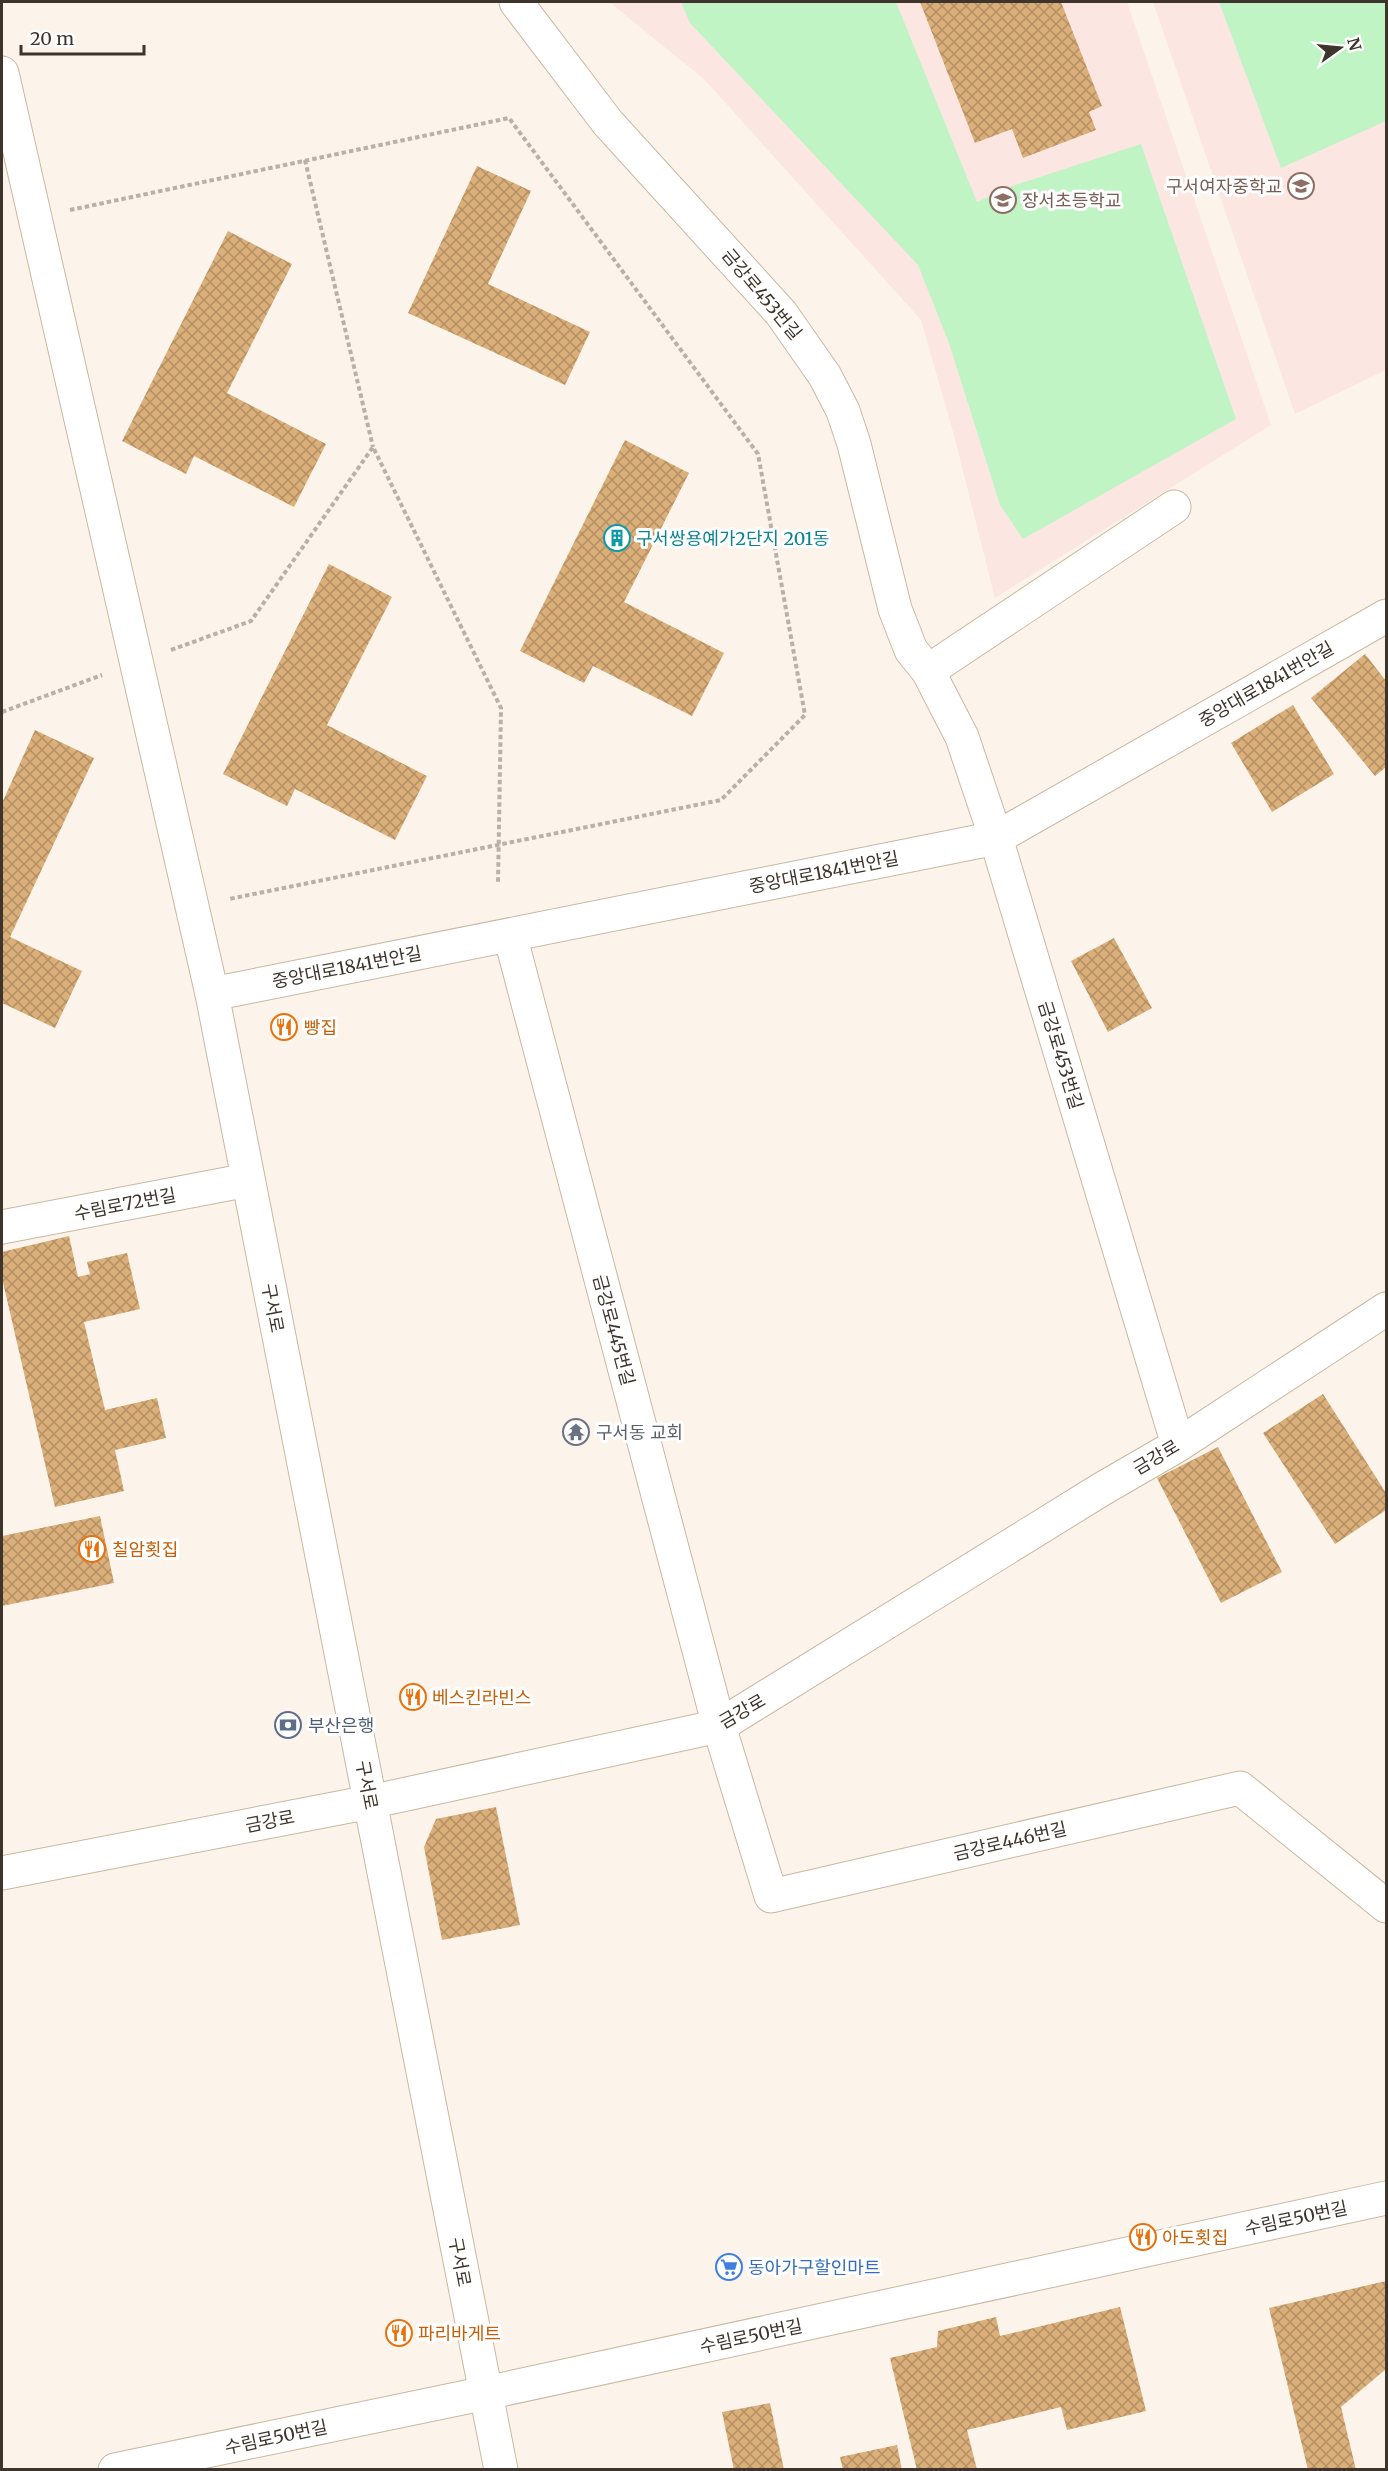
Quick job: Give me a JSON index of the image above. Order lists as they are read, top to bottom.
{
  "streets": {
    "street": [
      "금강로453번길",
      "중앙대로1841번안길",
      "수림로72번길",
      "구서로",
      "금강로445번길",
      "금강로",
      "금강로446번길",
      "수림로50번길"
    ]
  },
  "crossings": [
    ["금강로453번길", "중앙대로1841번안길"],
    ["금강로453번길", "금강로"],
    ["중앙대로1841번안길", "구서로"],
    ["중앙대로1841번안길", "금강로445번길"],
    ["수림로72번길", "구서로"],
    ["구서로", "금강로"],
    ["구서로", "수림로50번길"],
    ["금강로445번길", "금강로"],
    ["금강로445번길", "금강로446번길"],
    ["금강로", "금강로446번길"]
  ],
  "places": {
    "school or university": ["구서여자중학교", "장서초등학교"],
    "building": ["구서쌍용예가2단지 201동"],
    "restaurant": [
      "빵집",
      "칠암횟집",
      "베스킨라빈스",
      "아도횟집",
      "파리바게트"
    ],
    "temple": ["구서동 교회"],
    "bank": ["부산은행"],
    "supermarket": ["동아가구할인마트"]
  },
  "scale_bar": "20 m",
  "north": "right"
}
